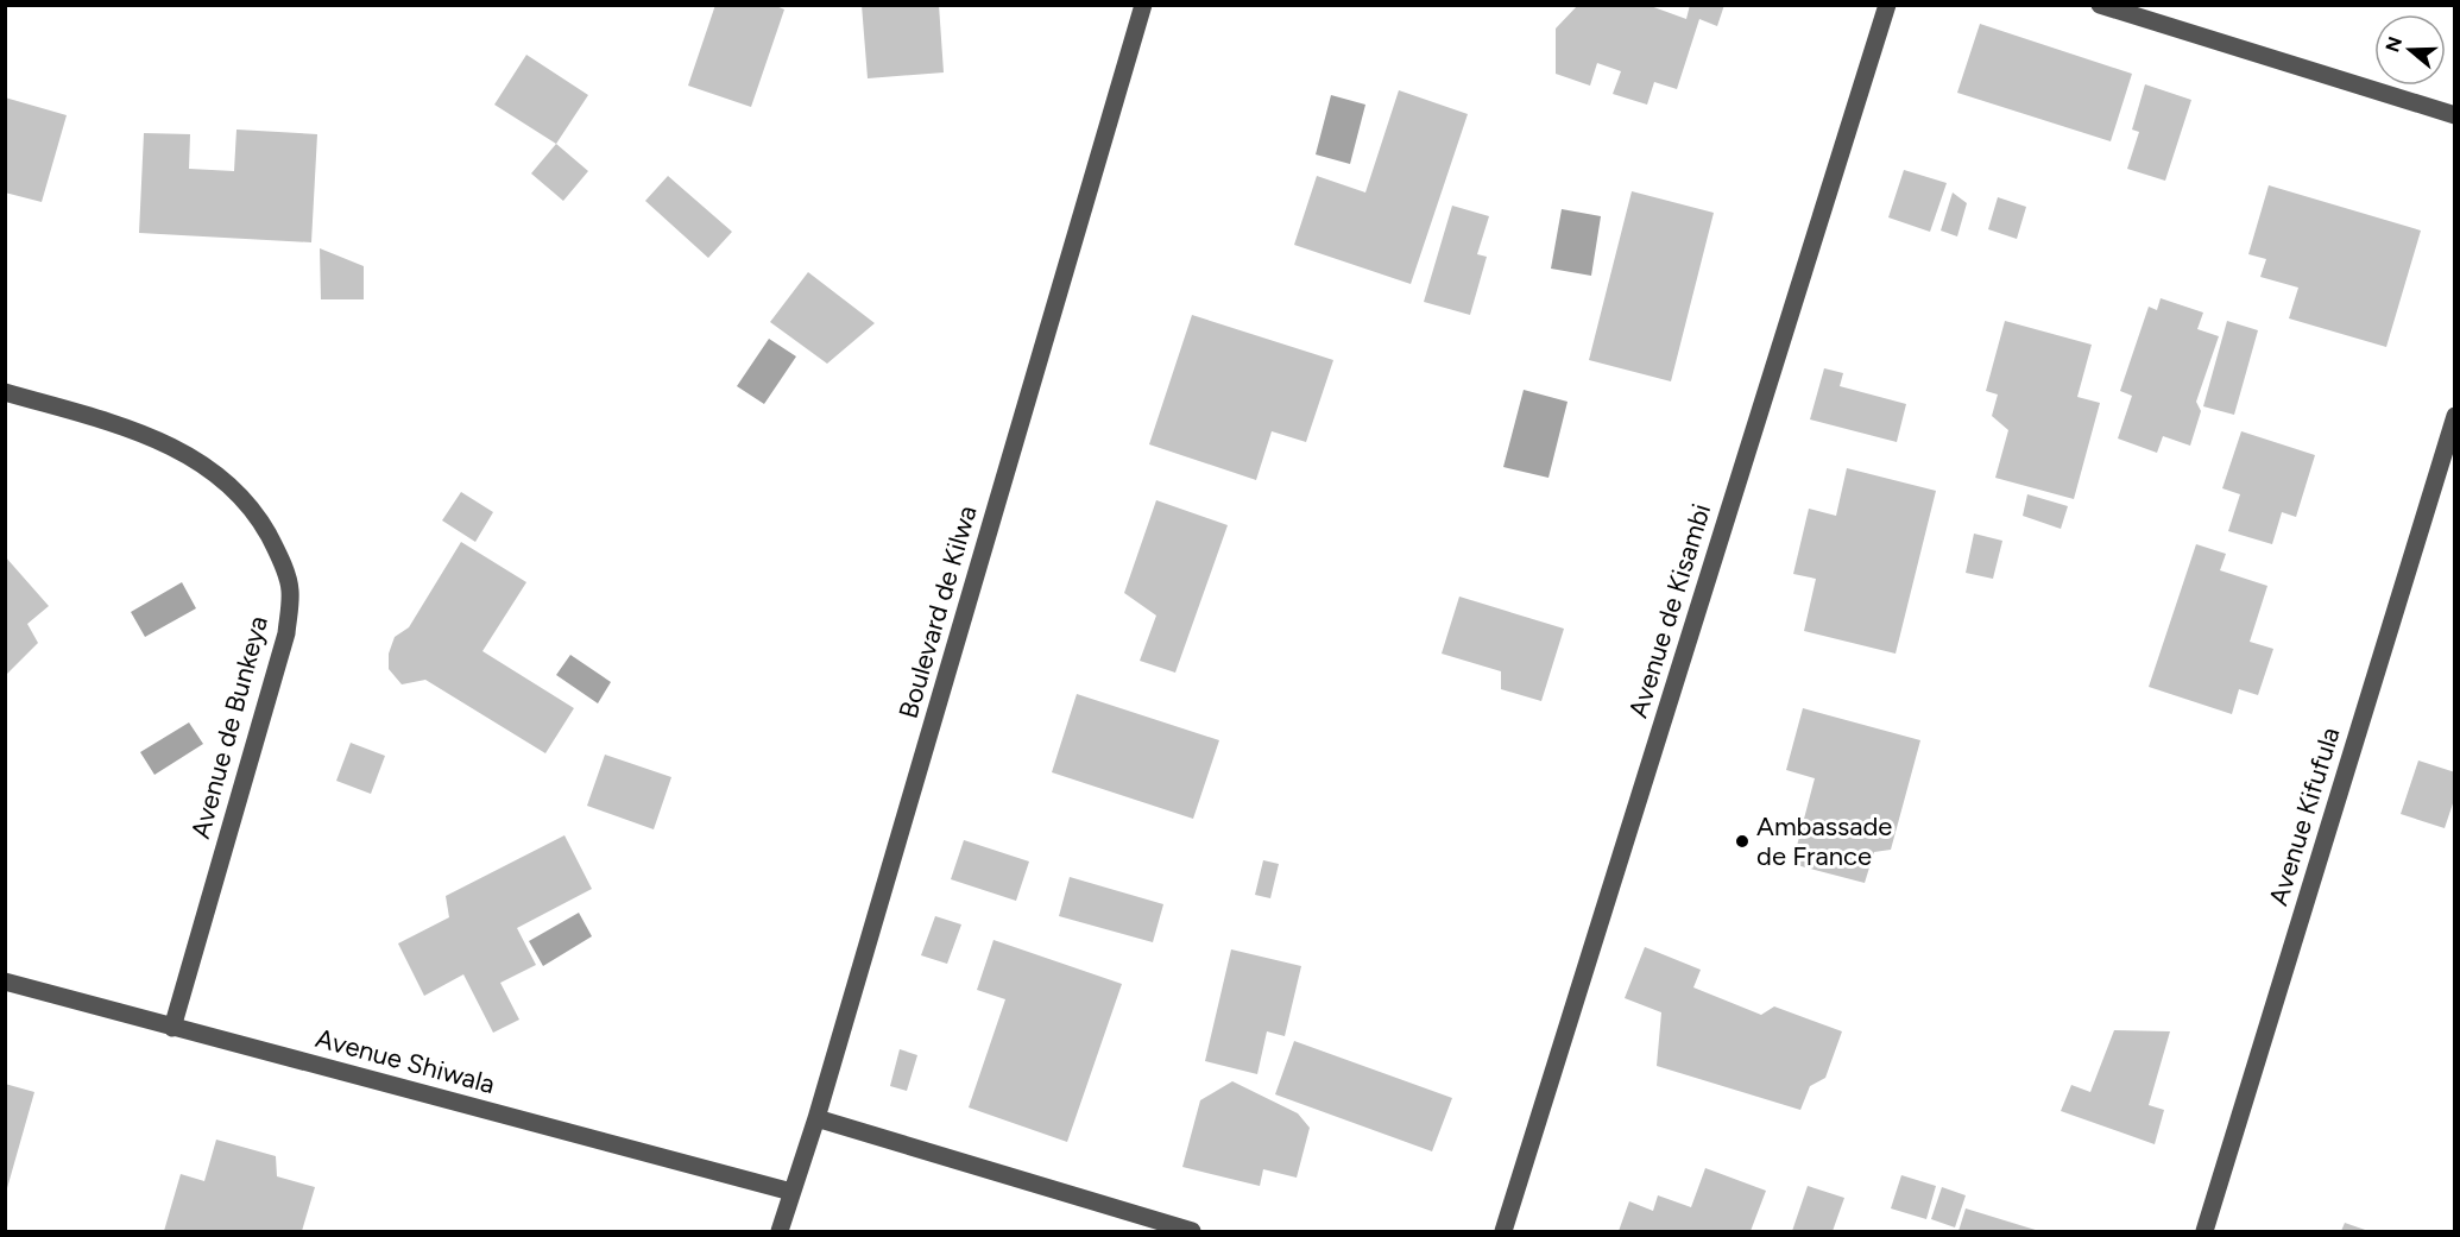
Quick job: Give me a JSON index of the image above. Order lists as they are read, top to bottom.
{
  "streets": {
    "street": [
      "Avenue de Kisambi",
      "Boulevard de Kilwa",
      "Avenue de Bunkeya",
      "Avenue Kifufula",
      "Avenue Shiwala"
    ]
  },
  "crossings": [
    ["Boulevard de Kilwa", "Avenue Shiwala"],
    ["Avenue de Bunkeya", "Avenue Shiwala"]
  ],
  "places": ["Ambassade de France"],
  "north": "left"
}
